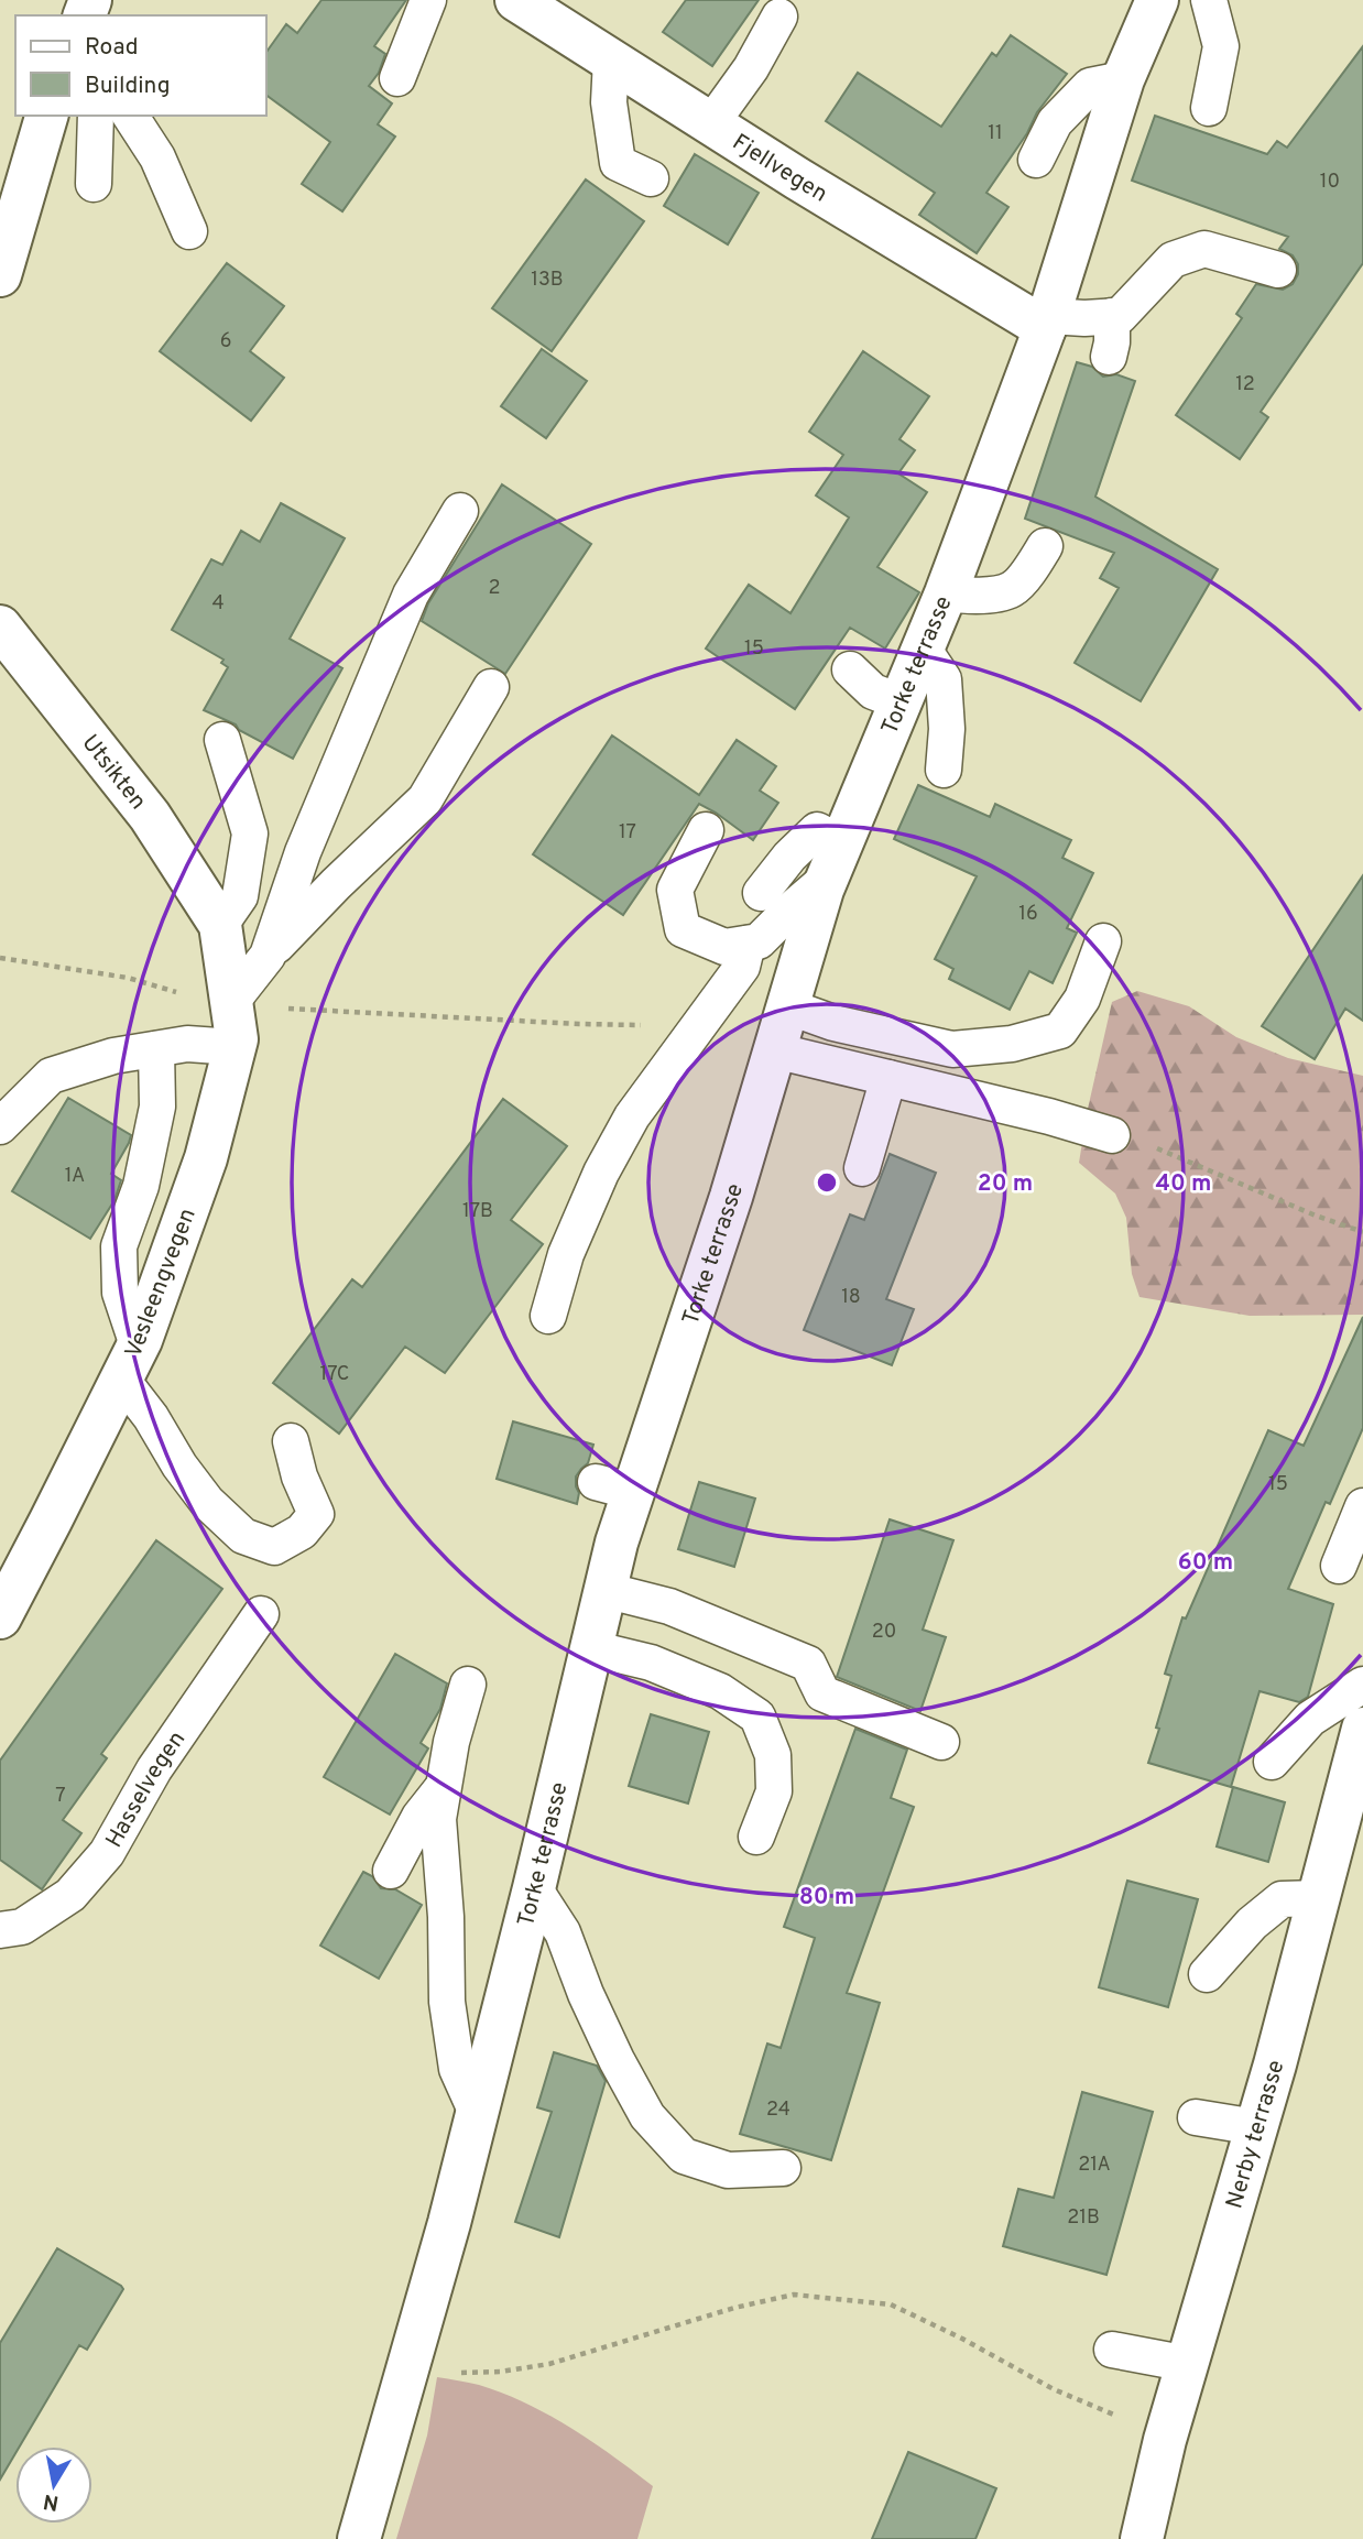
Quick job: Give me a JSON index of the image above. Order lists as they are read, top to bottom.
{
  "streets": {
    "street": [
      "Fjellvegen",
      "Torke terrasse",
      "Utsikten",
      "Vesleengvegen",
      "Nerby terrasse"
    ],
    "lane": ["Hasselvegen"]
  },
  "crossings": [
    ["Fjellvegen", "Torke terrasse"],
    ["Utsikten", "Vesleengvegen"]
  ],
  "house_numbers": [
    "11",
    "10",
    "13B",
    "6",
    "12",
    "2",
    "4",
    "15",
    "17",
    "16",
    "1A",
    "17B",
    "18",
    "17C",
    "15",
    "20",
    "7",
    "24",
    "21A",
    "21B"
  ],
  "legend": ["Road", "Building"],
  "north": "bottom",
  "rings": [
    "20 m",
    "40 m",
    "60 m",
    "80 m"
  ]
}
